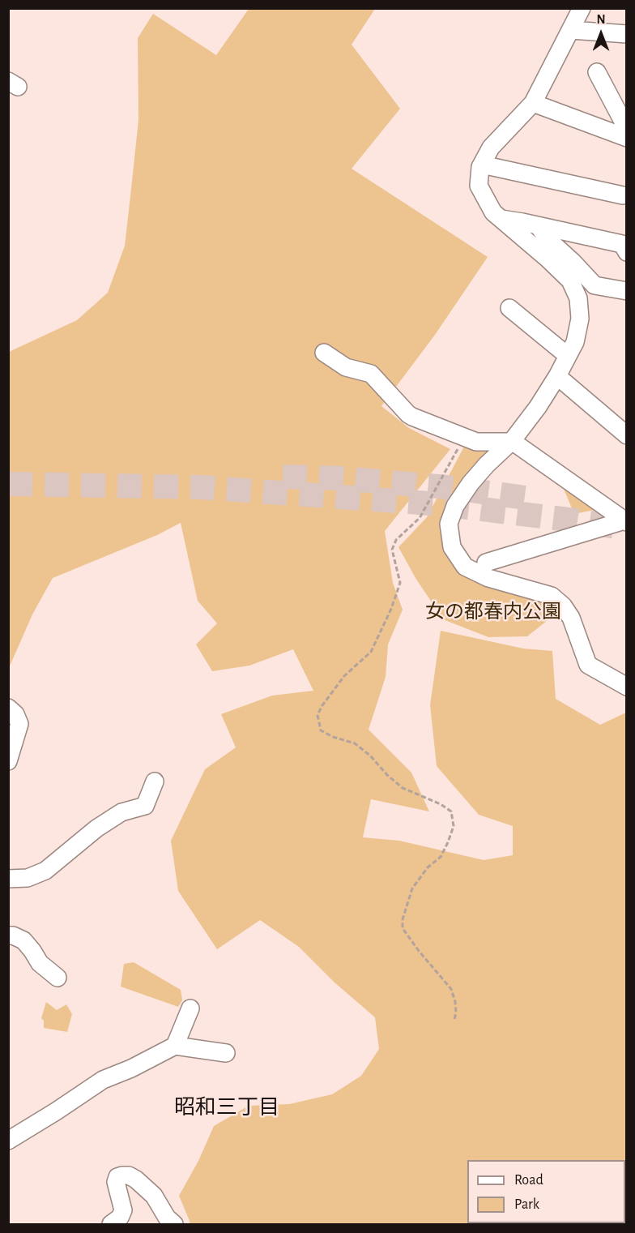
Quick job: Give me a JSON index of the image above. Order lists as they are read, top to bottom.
{
  "districts": ["昭和三丁目"],
  "parks": ["女の都春内公園"],
  "legend": ["Road", "Park"],
  "north": "top"
}
